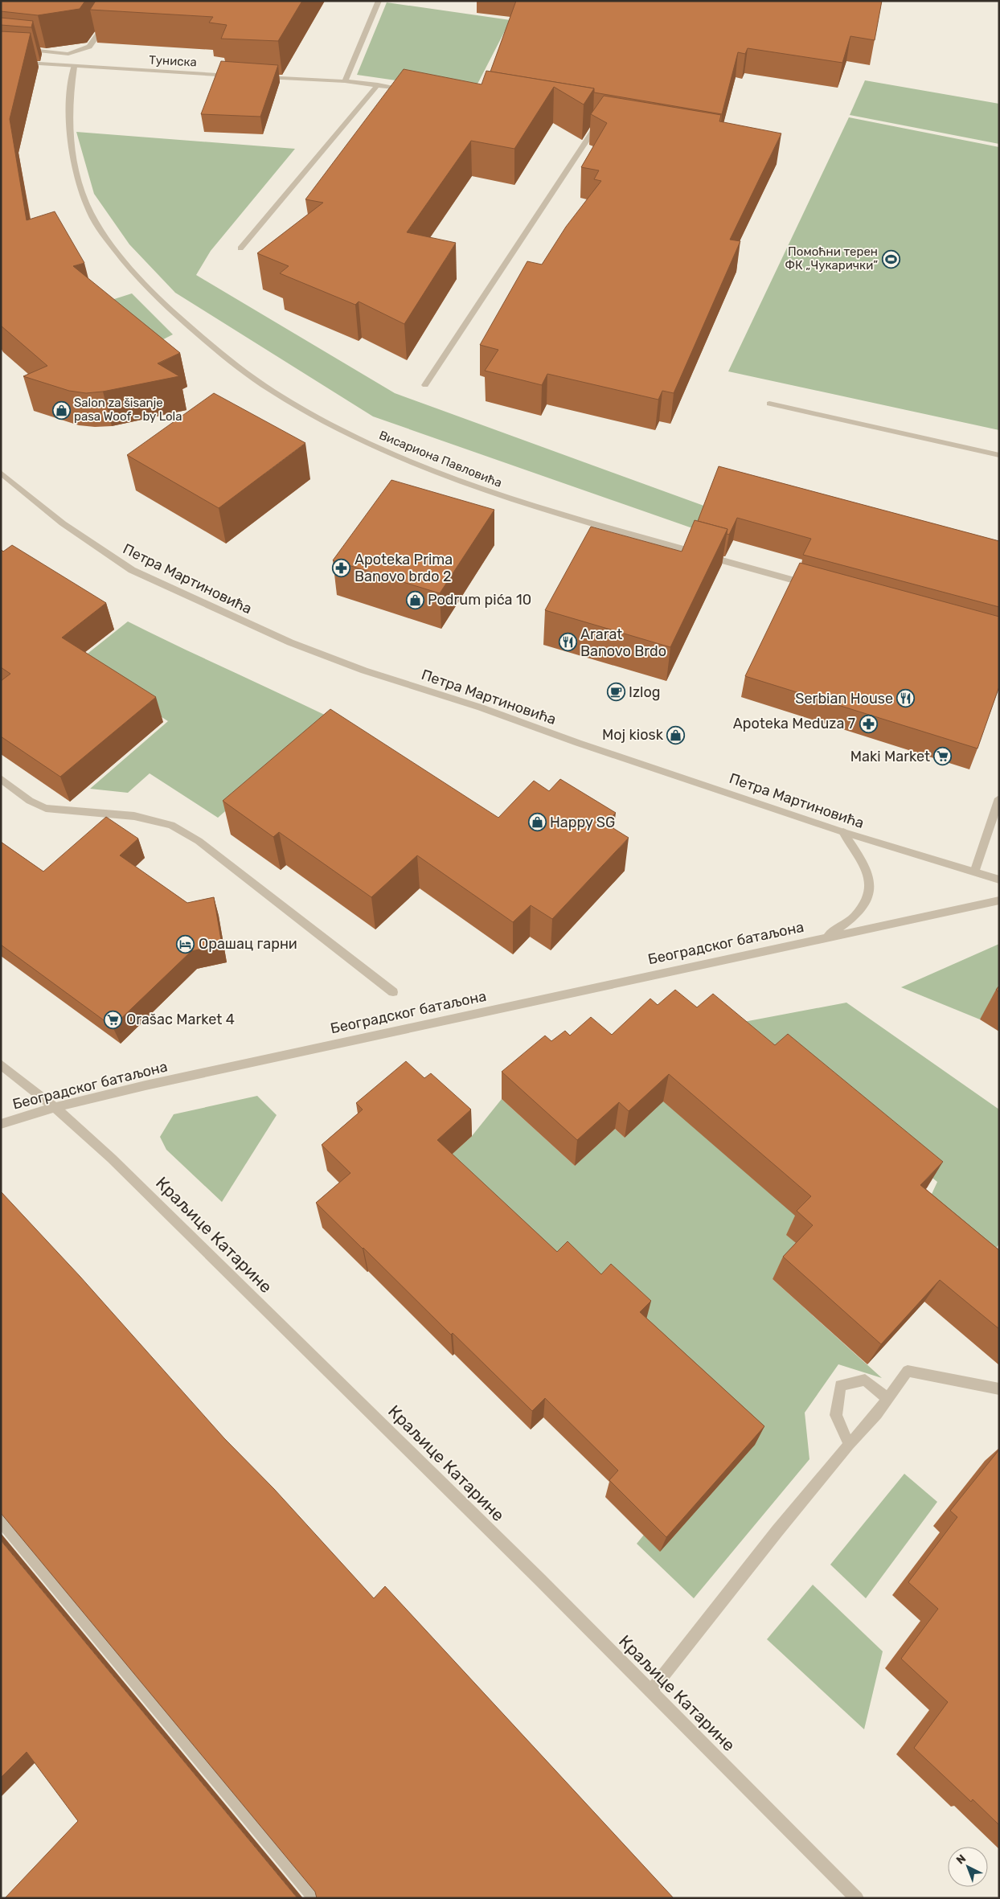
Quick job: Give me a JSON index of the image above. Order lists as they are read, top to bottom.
{
  "streets": {
    "street": [
      "Туниска",
      "Висариона Павловића",
      "Петра Мартиновића",
      "Београдског батаљона",
      "Краљице Катарине"
    ]
  },
  "crossings": [
    ["Туниска", "Висариона Павловића"],
    ["Петра Мартиновића", "Београдског батаљона"],
    ["Београдског батаљона", "Краљице Катарине"]
  ],
  "places": {
    "sports": ["Помоћни терен ФК „Чукарички”"],
    "shop": [
      "Salon za šisanje pasa Woof - by Lola",
      "Podrum pića 10",
      "Moj kiosk",
      "Happy SG"
    ],
    "pharmacy": ["Apoteka Prima Banovo brdo 2", "Apoteka Meduza 7"],
    "restaurant": ["Ararat Banovo Brdo", "Serbian House"],
    "cafe": ["Izlog"],
    "supermarket": ["Maki Market", "Orašac Market 4"],
    "hotel": ["Орашац гарни"]
  },
  "north": "top left"
}
